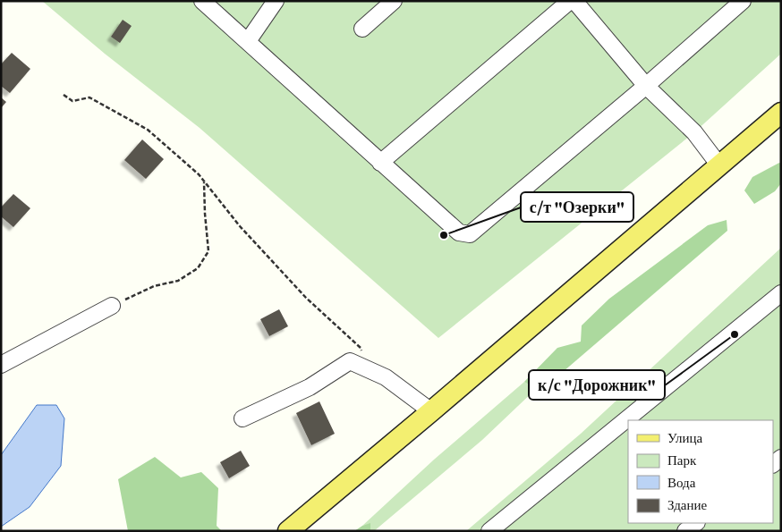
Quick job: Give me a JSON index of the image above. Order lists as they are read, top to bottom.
{
  "places": ["с/т \"Озерки\"", "к/с \"Дорожник\""],
  "legend": [
    "Улица",
    "Парк",
    "Вода",
    "Здание"
  ]
}
